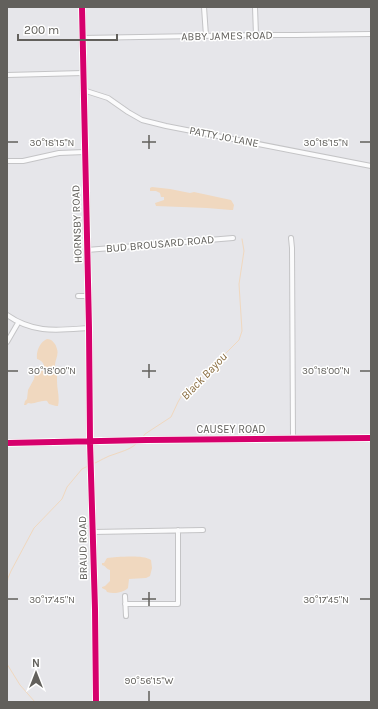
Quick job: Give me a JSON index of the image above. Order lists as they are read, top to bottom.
{
  "streets": {
    "street": [
      "ABBY JAMES ROAD",
      "PATTY JO LANE",
      "HORNSBY ROAD",
      "BUD BROUSARD ROAD",
      "CAUSEY ROAD",
      "BRAUD ROAD"
    ]
  },
  "crossings": [
    ["ABBY JAMES ROAD", "HORNSBY ROAD"],
    ["PATTY JO LANE", "HORNSBY ROAD"],
    ["HORNSBY ROAD", "BUD BROUSARD ROAD"],
    ["HORNSBY ROAD", "CAUSEY ROAD"],
    ["HORNSBY ROAD", "BRAUD ROAD"],
    ["CAUSEY ROAD", "BRAUD ROAD"]
  ],
  "water": ["Black Bayou"],
  "scale_bar": "200 m",
  "north": "top",
  "coordinates": [
    "30°18'15\"N",
    "30°18'00\"N",
    "30°17'45\"N",
    "90°56'15\"W"
  ]
}
